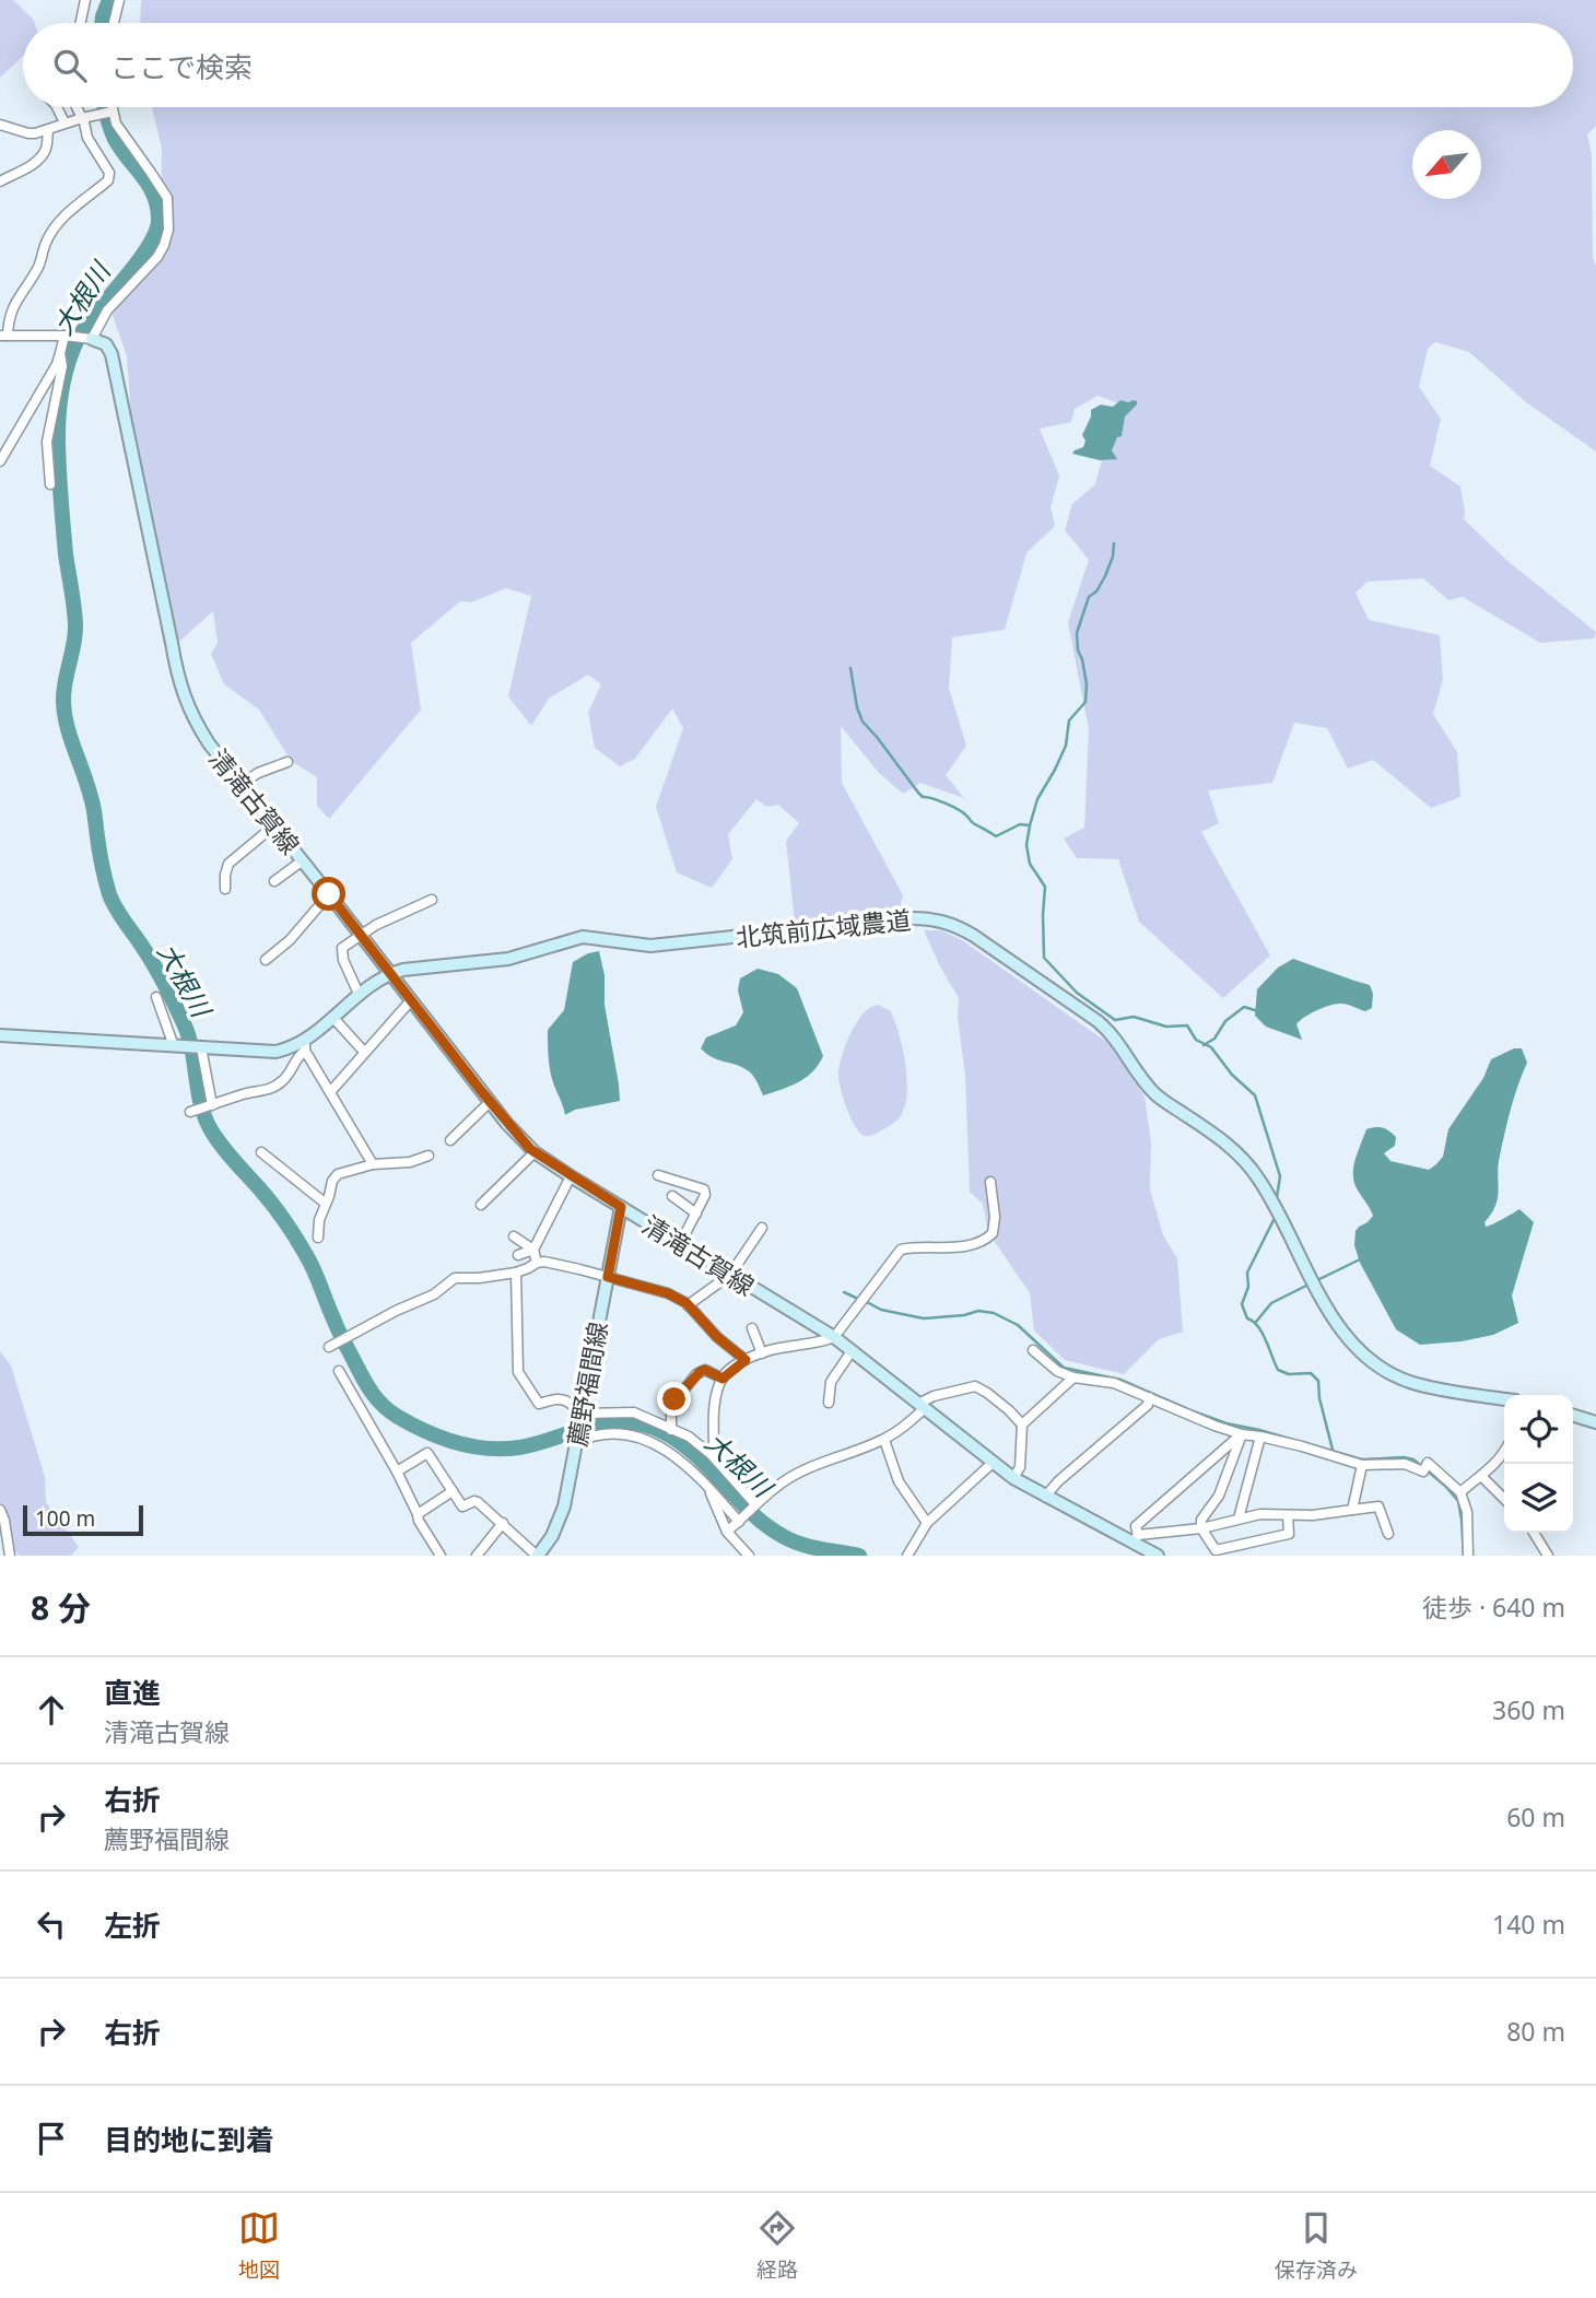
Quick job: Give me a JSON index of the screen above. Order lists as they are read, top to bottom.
{
  "streets": {
    "main road": ["清滝古賀線", "北筑前広域農道", "薦野福間線"]
  },
  "crossings": [
    ["清滝古賀線", "北筑前広域農道"],
    ["清滝古賀線", "薦野福間線"]
  ],
  "water": ["大根川"],
  "scale_bar": "100 m",
  "north": "bottom left",
  "page": {
    "search": "ここで検索",
    "scale": "100 m",
    "heading": ["8 分", "徒歩 · 640 m"],
    "list": [
      ["直進", "清滝古賀線", "360 m"],
      ["右折", "薦野福間線", "60 m"],
      ["左折", "140 m"],
      ["右折", "80 m"],
      "目的地に到着"
    ],
    "nav": ["地図", "経路", "保存済み"]
  }
}
